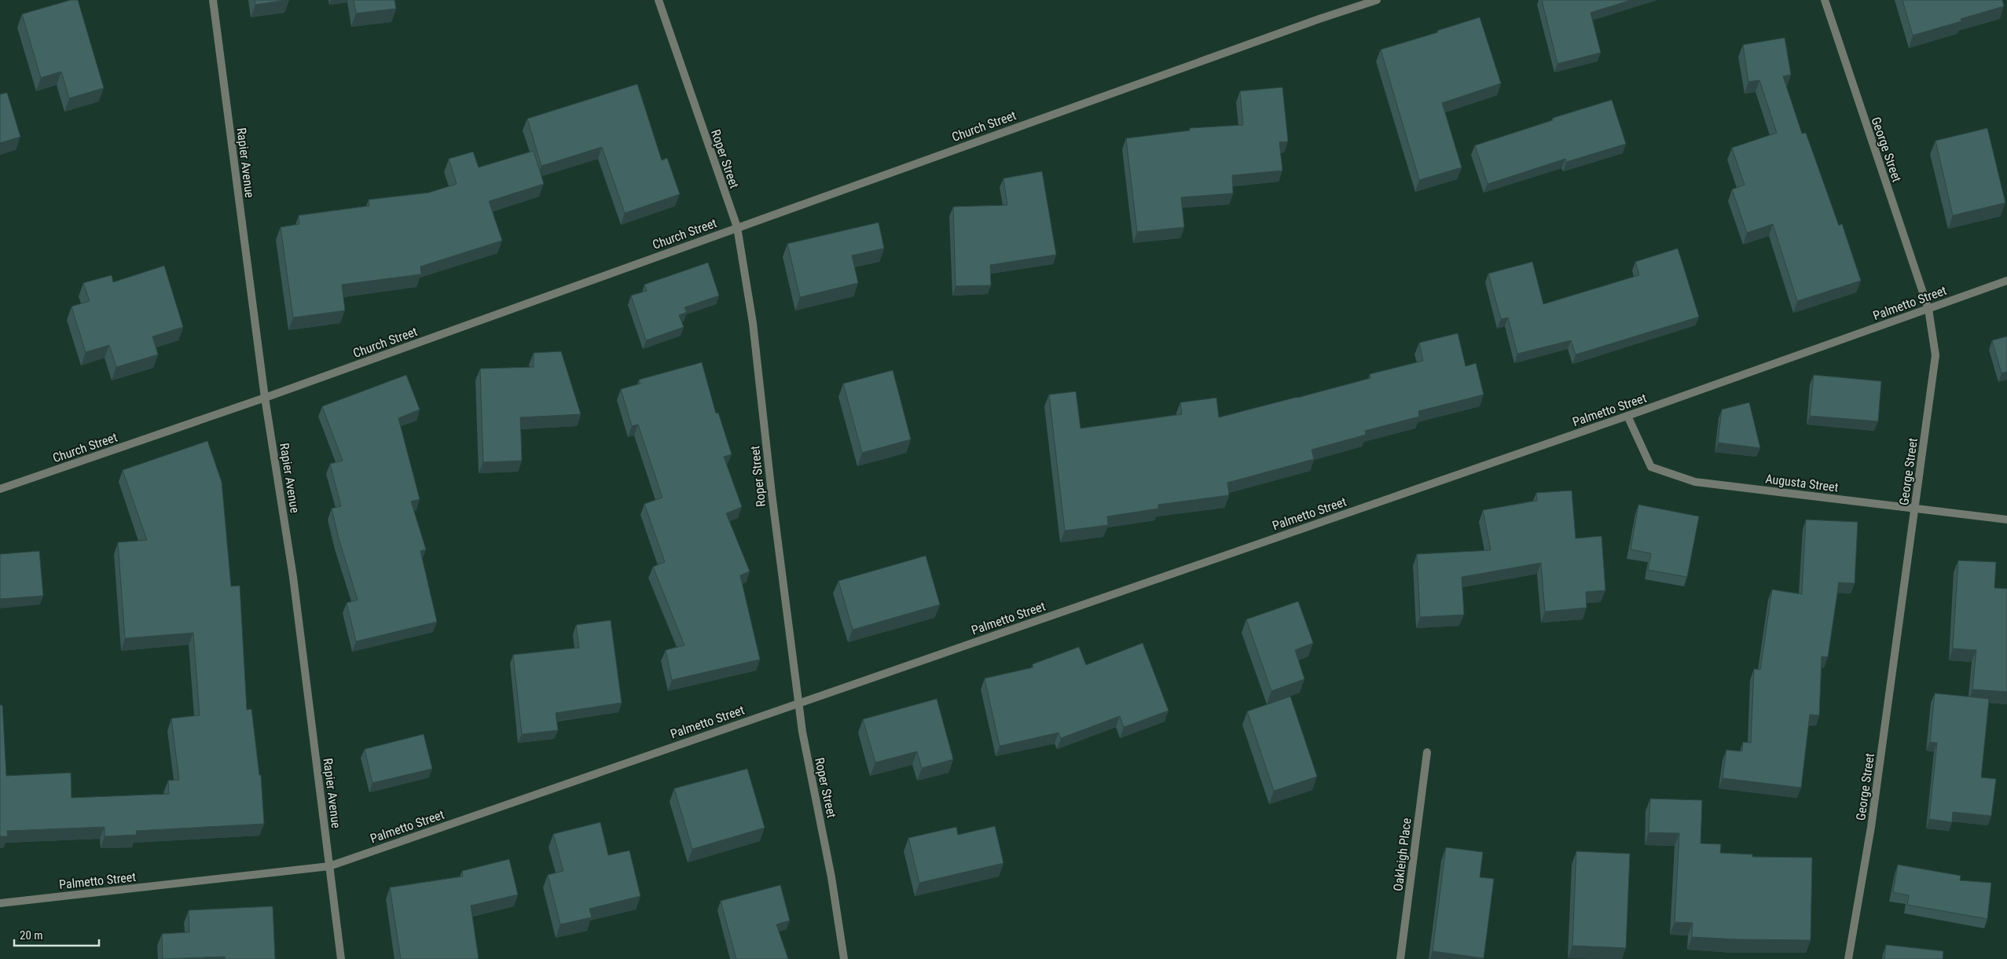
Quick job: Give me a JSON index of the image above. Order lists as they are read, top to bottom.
{
  "streets": {
    "street": [
      "Church Street",
      "George Street",
      "Roper Street",
      "Rapier Avenue",
      "Palmetto Street",
      "Augusta Street",
      "Oakleigh Place"
    ]
  },
  "crossings": [
    ["Church Street", "Roper Street"],
    ["Church Street", "Rapier Avenue"],
    ["George Street", "Palmetto Street"],
    ["George Street", "Augusta Street"],
    ["Roper Street", "Palmetto Street"],
    ["Rapier Avenue", "Palmetto Street"],
    ["Palmetto Street", "Augusta Street"]
  ],
  "scale_bar": "20 m"
}
